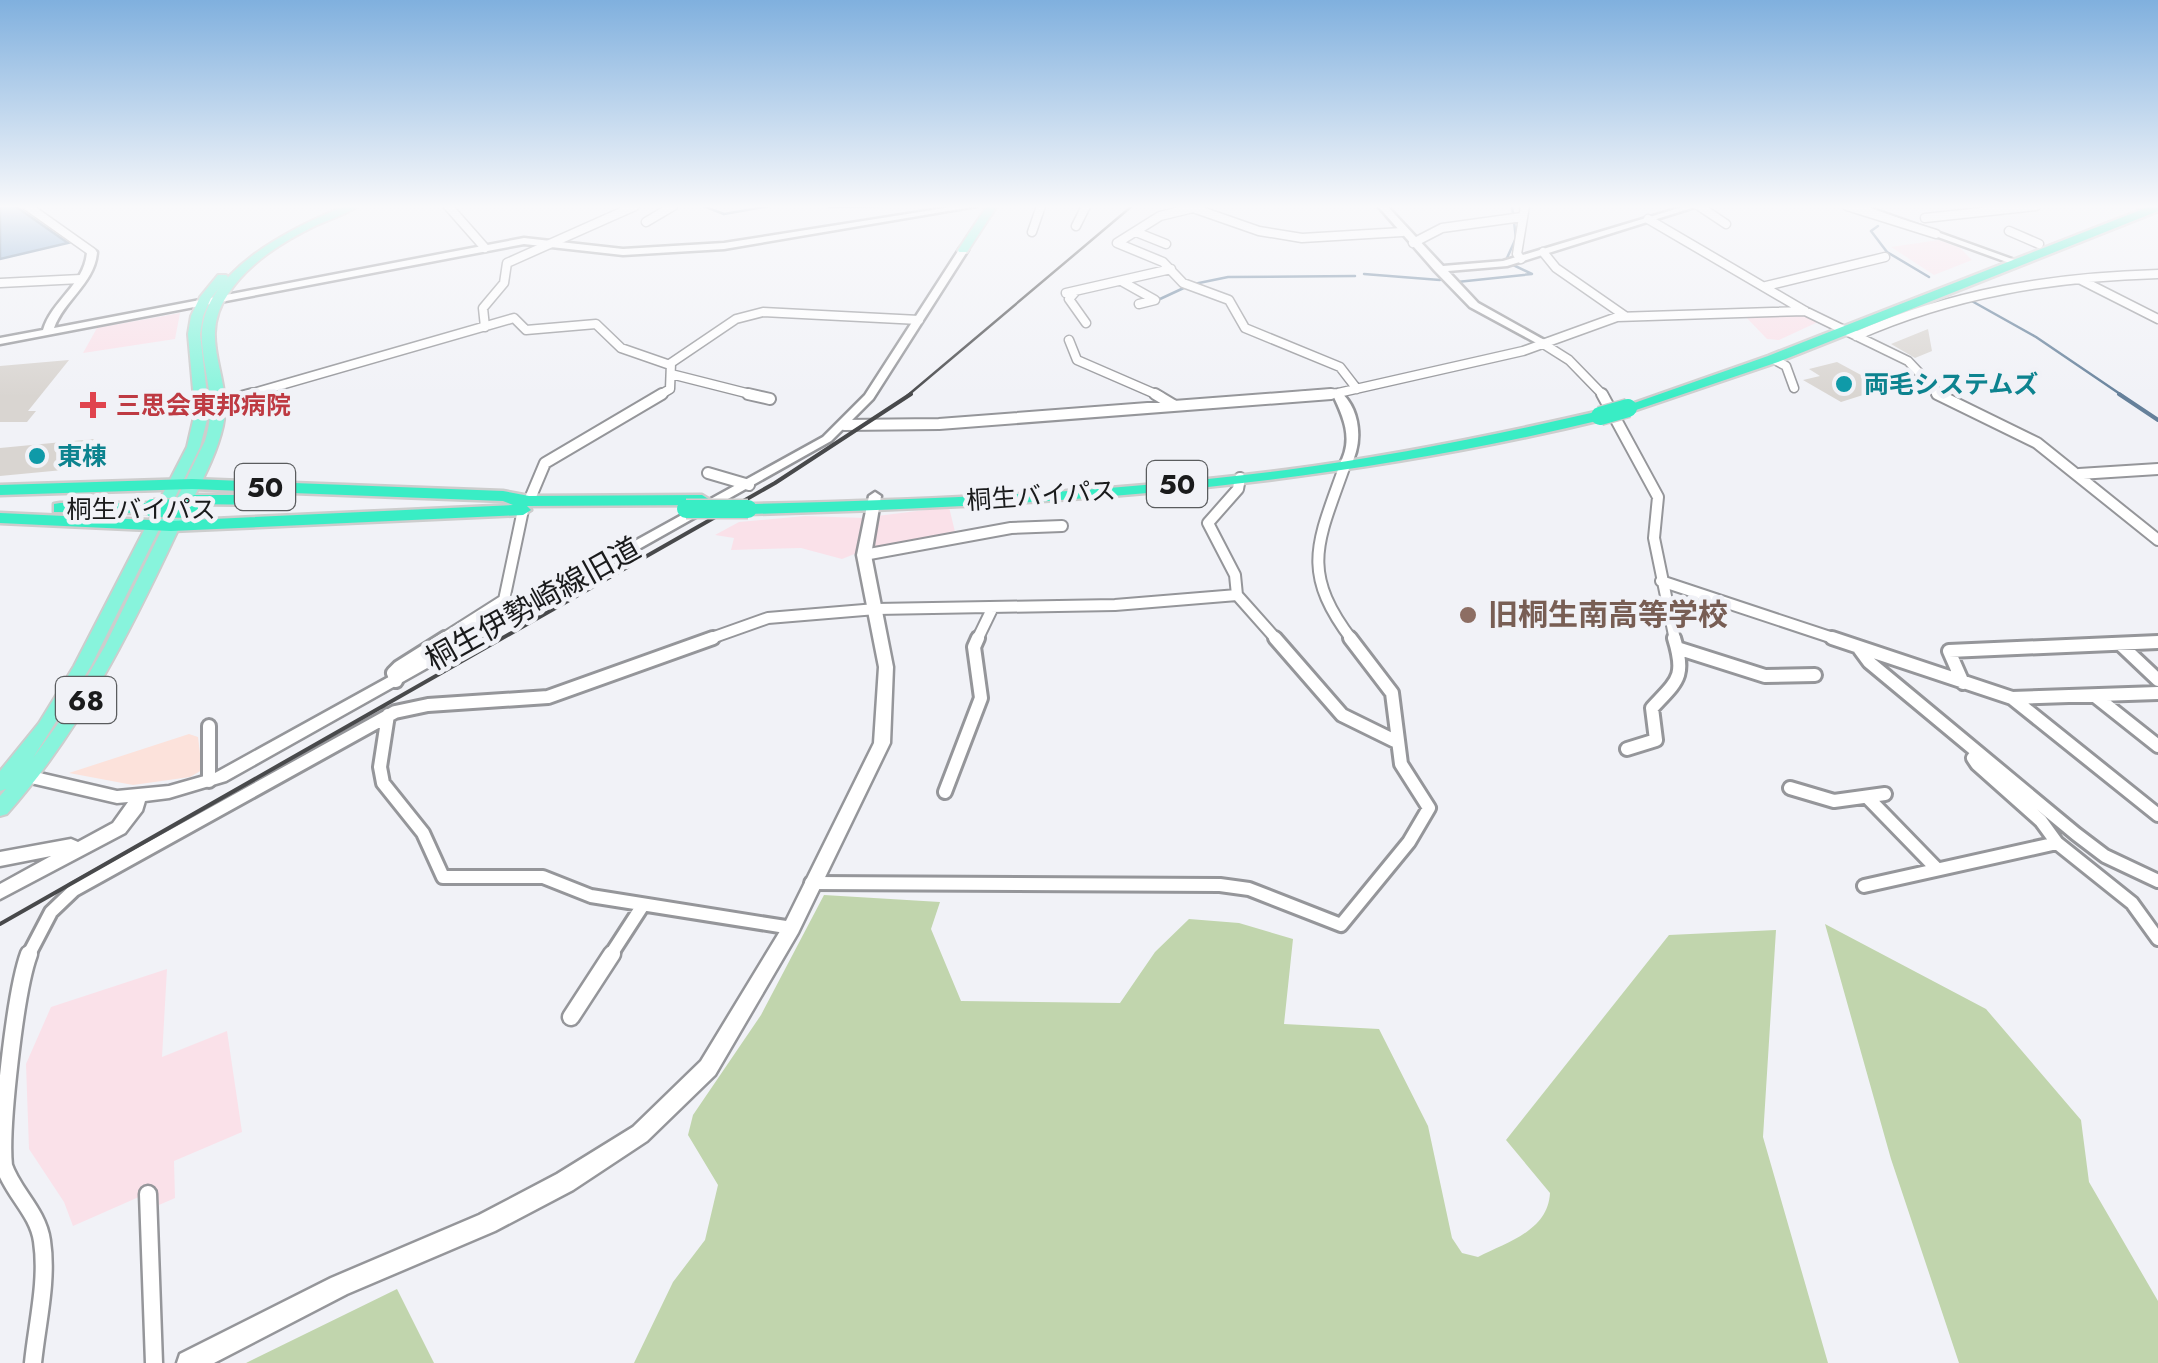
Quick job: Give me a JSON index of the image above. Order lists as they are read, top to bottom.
{
  "streets": {
    "highway": ["50", "桐生バイパス"],
    "main road": ["68"],
    "street": ["桐生伊勢崎線旧道"]
  },
  "crossings": [
    ["50", "桐生バイパス"],
    ["50", "68"],
    ["桐生バイパス", "68"],
    ["桐生伊勢崎線旧道", "68"]
  ],
  "places": {
    "other": ["両毛システムズ", "東棟", "旧桐生南高等学校"],
    "health": ["三思会東邦病院"]
  }
}
